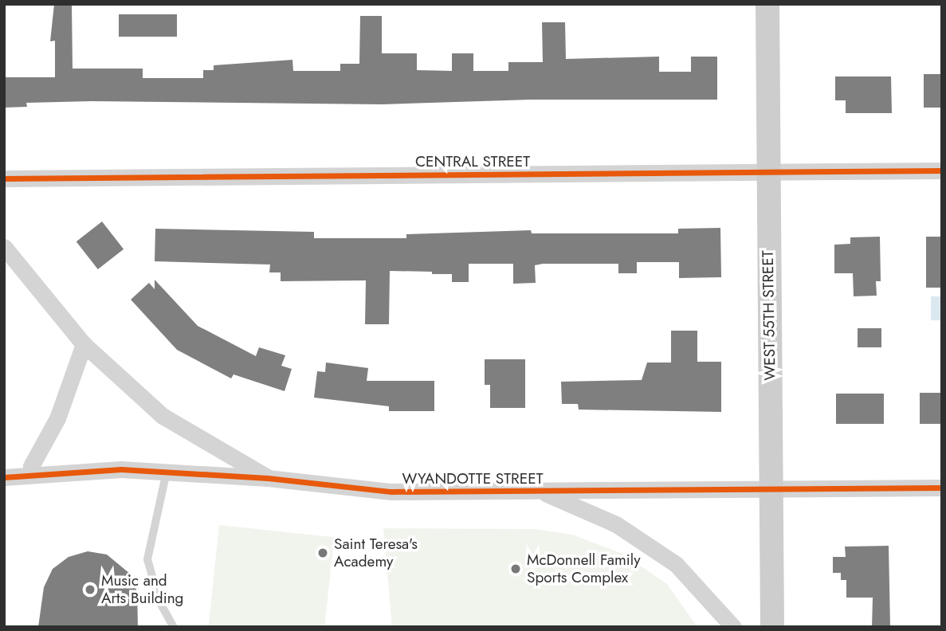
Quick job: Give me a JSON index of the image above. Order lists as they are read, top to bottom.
{
  "streets": {
    "main road": ["WEST 55TH STREET"],
    "street": ["CENTRAL STREET", "WYANDOTTE STREET"]
  },
  "crossings": [
    ["CENTRAL STREET", "WEST 55TH STREET"],
    ["WEST 55TH STREET", "WYANDOTTE STREET"]
  ],
  "places": ["Saint Teresa's Academy", "McDonnell Family Sports Complex", "Music and Arts Building"]
}
